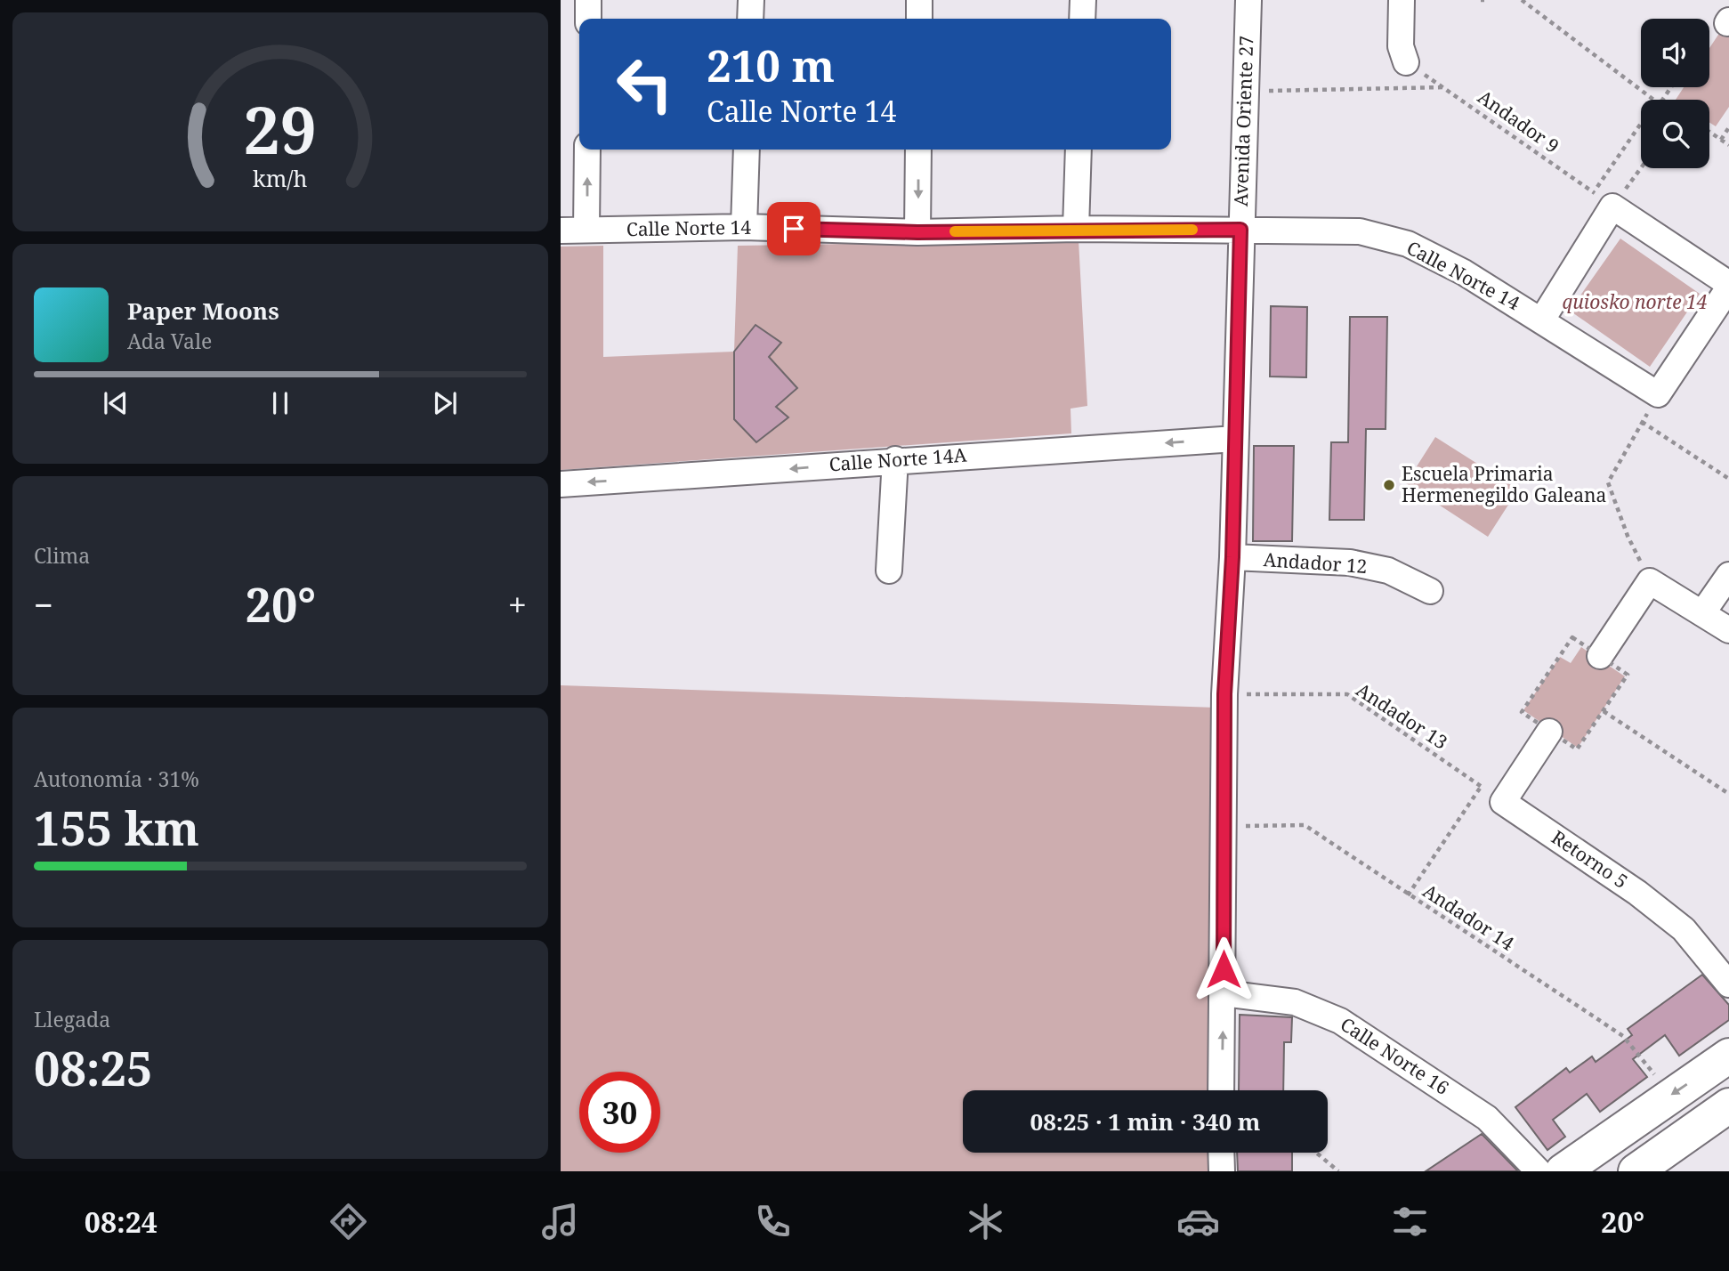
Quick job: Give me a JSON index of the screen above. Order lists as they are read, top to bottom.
{
  "streets": {
    "street": [
      "Avenida Oriente 27",
      "Calle Norte 14",
      "Calle Norte 14A",
      "Andador 12",
      "Retorno 5",
      "Calle Norte 16"
    ],
    "path": ["Andador 9", "Andador 13", "Andador 14"]
  },
  "crossings": [
    ["Avenida Oriente 27", "Calle Norte 14"],
    ["Avenida Oriente 27", "Calle Norte 14A"],
    ["Avenida Oriente 27", "Andador 12"],
    ["Avenida Oriente 27", "Andador 13"],
    ["Avenida Oriente 27", "Andador 14"],
    ["Avenida Oriente 27", "Calle Norte 16"],
    ["Andador 13", "Andador 14"]
  ],
  "one_way": ["Calle Norte 14A"],
  "parks": ["quiosko norte 14"],
  "places": ["Escuela Primaria Hermenegildo Galeana"],
  "page": {
    "turn": ["210 m", "Calle Norte 14"],
    "song": ["Paper Moons", "Ada Vale"],
    "tile": [
      "Clima",
      ["Autonomía · 31%", "155 km"],
      ["Llegada", "08:25"]
    ],
    "heat": ["−", "20°", "+"],
    "limit": "30",
    "trip": "08:25 · 1 min · 340 m",
    "tabs": ["08:24", "20°"],
    "gauge": ["29", "km/h"]
  }
}
